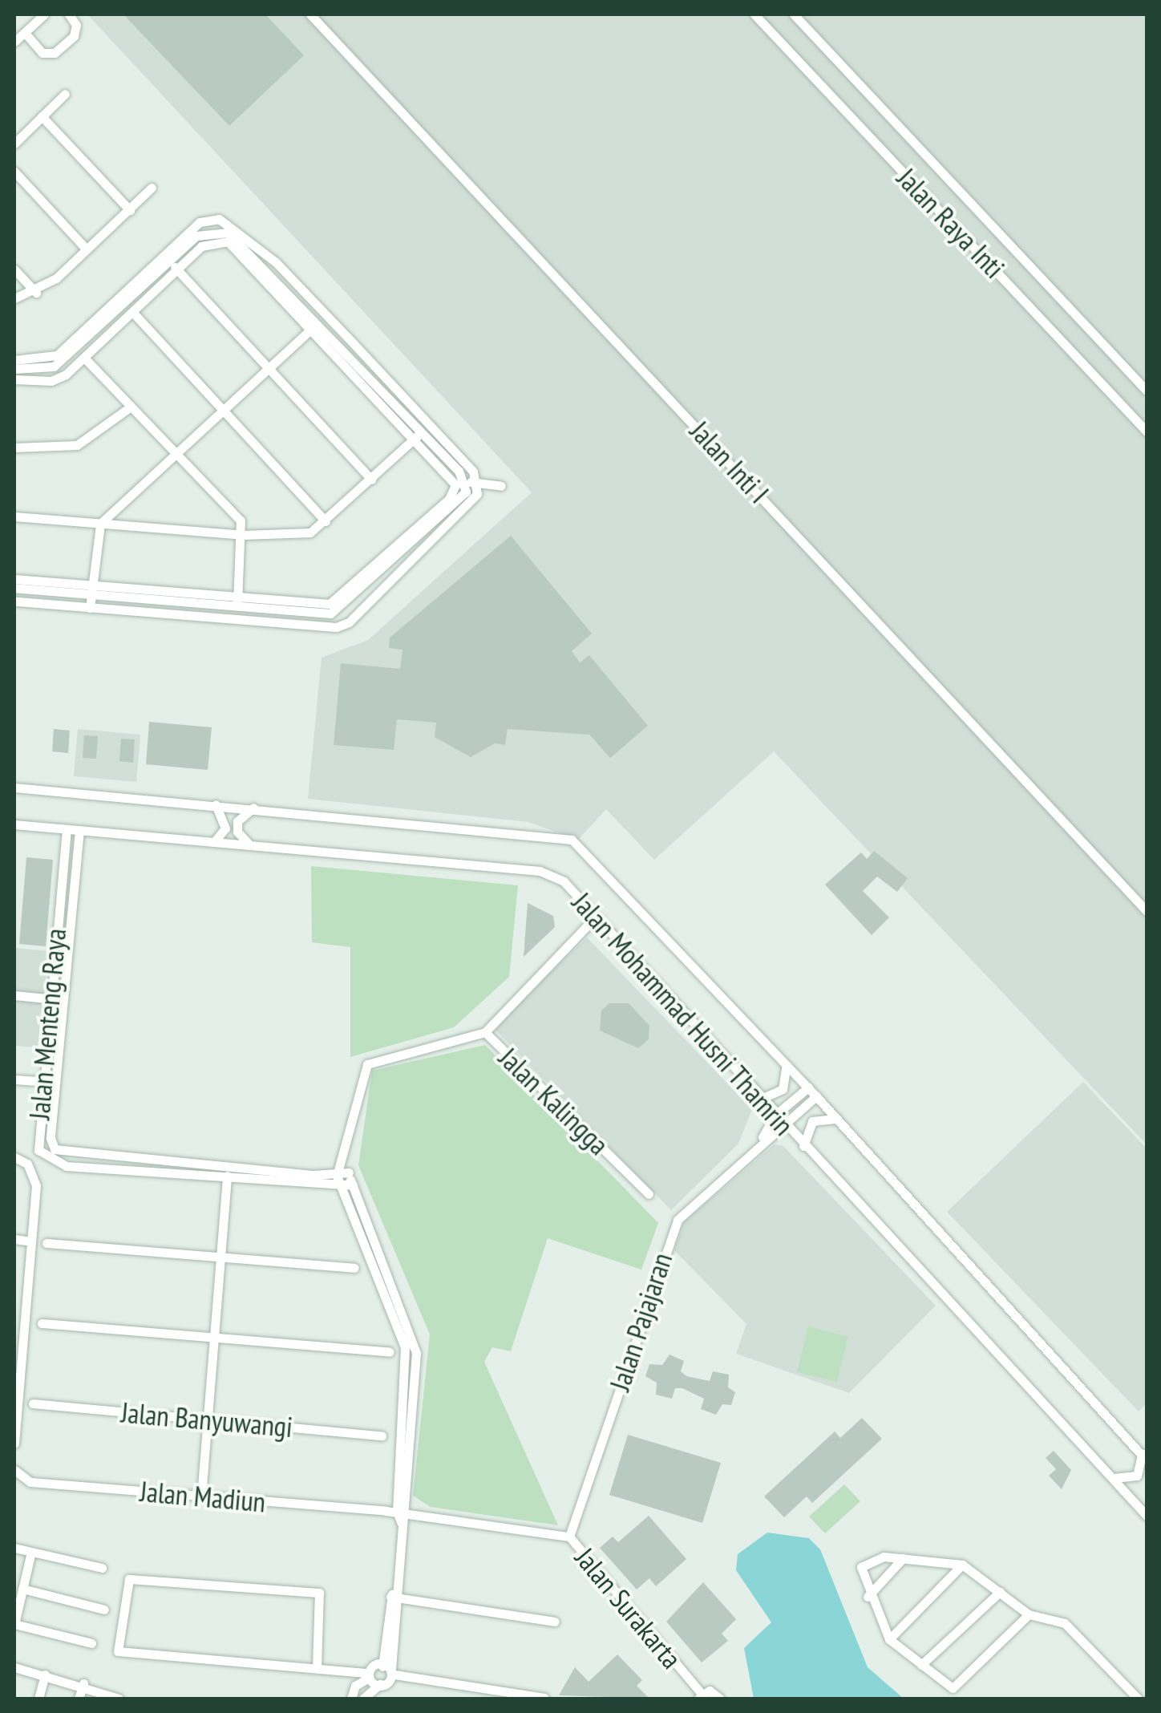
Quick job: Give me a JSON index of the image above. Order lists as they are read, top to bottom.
{
  "streets": {
    "street": [
      "Jalan Raya Inti",
      "Jalan Inti I",
      "Jalan Mohammad Husni Thamrin",
      "Jalan Menteng Raya",
      "Jalan Kalingga",
      "Jalan Pajajaran",
      "Jalan Banyuwangi",
      "Jalan Madiun",
      "Jalan Surakarta"
    ]
  },
  "crossings": [
    ["Jalan Mohammad Husni Thamrin", "Jalan Menteng Raya"],
    ["Jalan Mohammad Husni Thamrin", "Jalan Pajajaran"],
    ["Jalan Menteng Raya", "Jalan Kalingga"],
    ["Jalan Pajajaran", "Jalan Surakarta"],
    ["Jalan Madiun", "Jalan Surakarta"]
  ]
}
